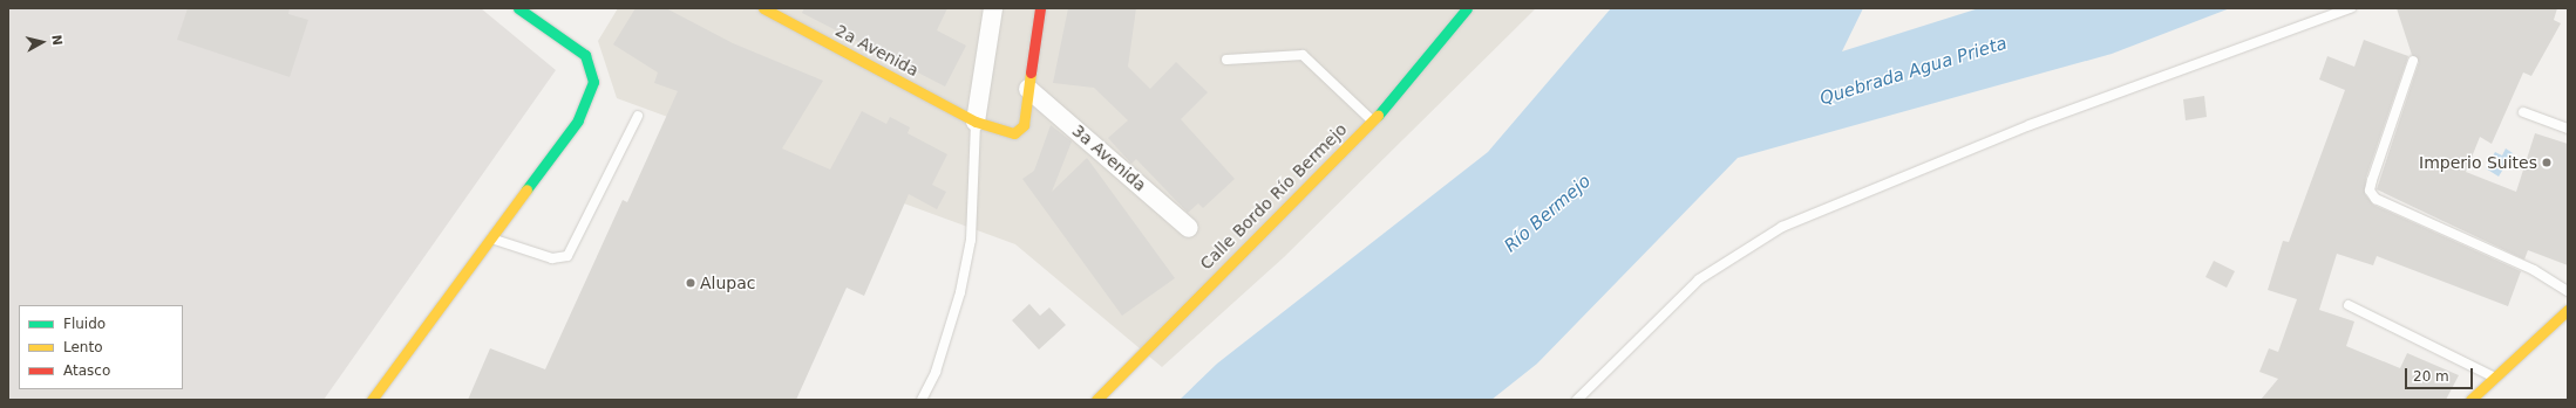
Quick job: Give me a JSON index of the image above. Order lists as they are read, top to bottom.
{
  "streets": {
    "street": ["2a Avenida", "3a Avenida", "Calle Bordo Río Bermejo"]
  },
  "crossings": [
    ["2a Avenida", "3a Avenida"]
  ],
  "water": ["Quebrada Agua Prieta", "Río Bermejo"],
  "places": ["Imperio Suites", "Alupac"],
  "legend": ["Fluido", "Lento", "Atasco"],
  "scale_bar": "20 m",
  "north": "right"
}
